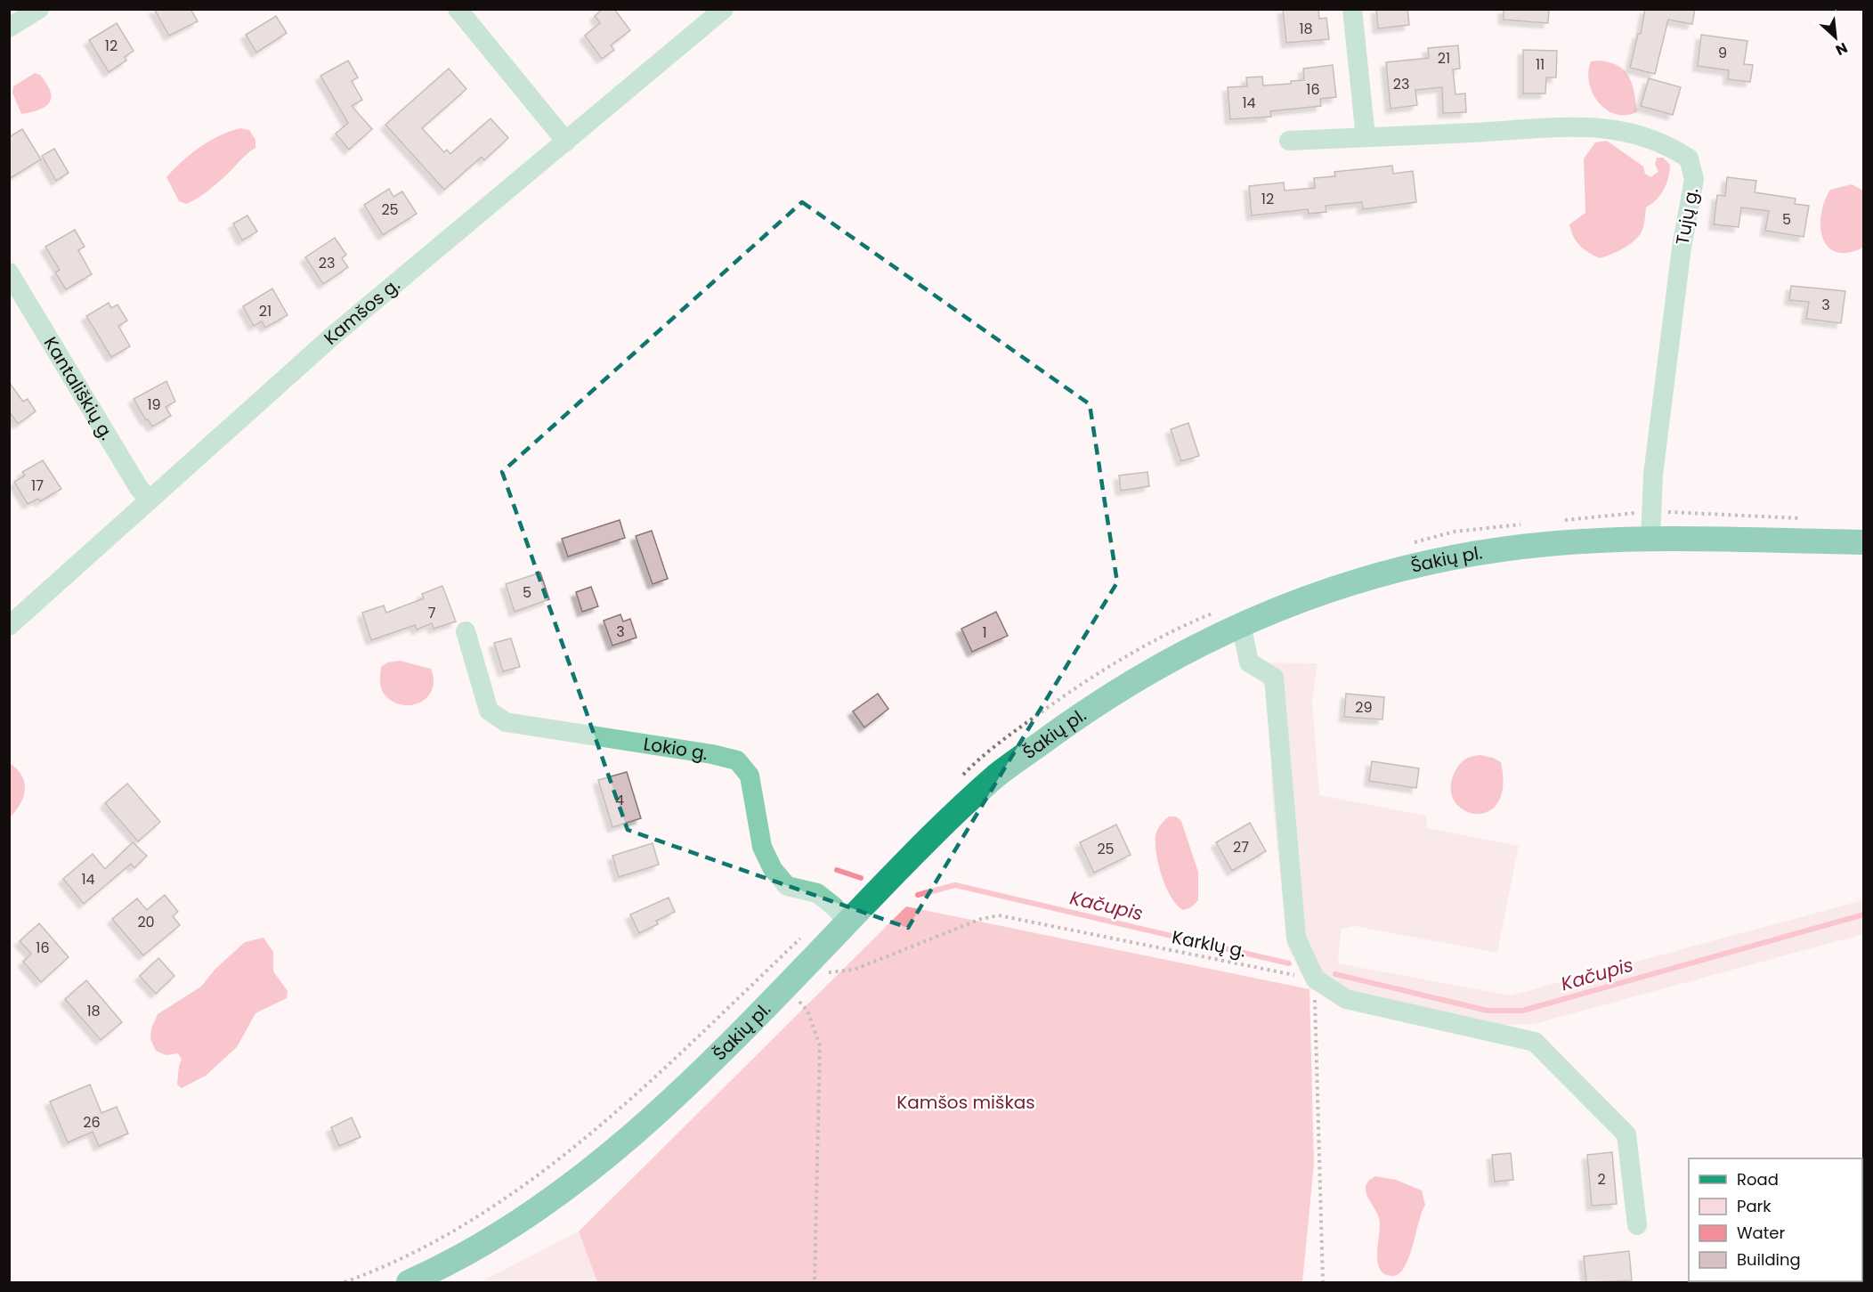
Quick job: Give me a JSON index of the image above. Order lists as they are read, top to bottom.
{
  "streets": {
    "main road": ["Šakių pl."],
    "street": [
      "Tujų g.",
      "Kamšos g.",
      "Kantališkių g.",
      "Lokio g."
    ],
    "path": ["Karklų g."]
  },
  "crossings": [
    ["Tujų g.", "Šakių pl."],
    ["Kamšos g.", "Kantališkių g."],
    ["Šakių pl.", "Lokio g."],
    ["Šakių pl.", "Karklų g."]
  ],
  "water": ["Kačupis"],
  "parks": ["Kamšos miškas"],
  "house_numbers": [
    "18",
    "12",
    "9",
    "21",
    "11",
    "23",
    "16",
    "14",
    "12",
    "25",
    "5",
    "23",
    "3",
    "21",
    "19",
    "17",
    "5",
    "7",
    "3",
    "1",
    "29",
    "4",
    "27",
    "25",
    "14",
    "20",
    "16",
    "18",
    "26",
    "2"
  ],
  "legend": [
    "Road",
    "Park",
    "Water",
    "Building"
  ],
  "north": "bottom right"
}
